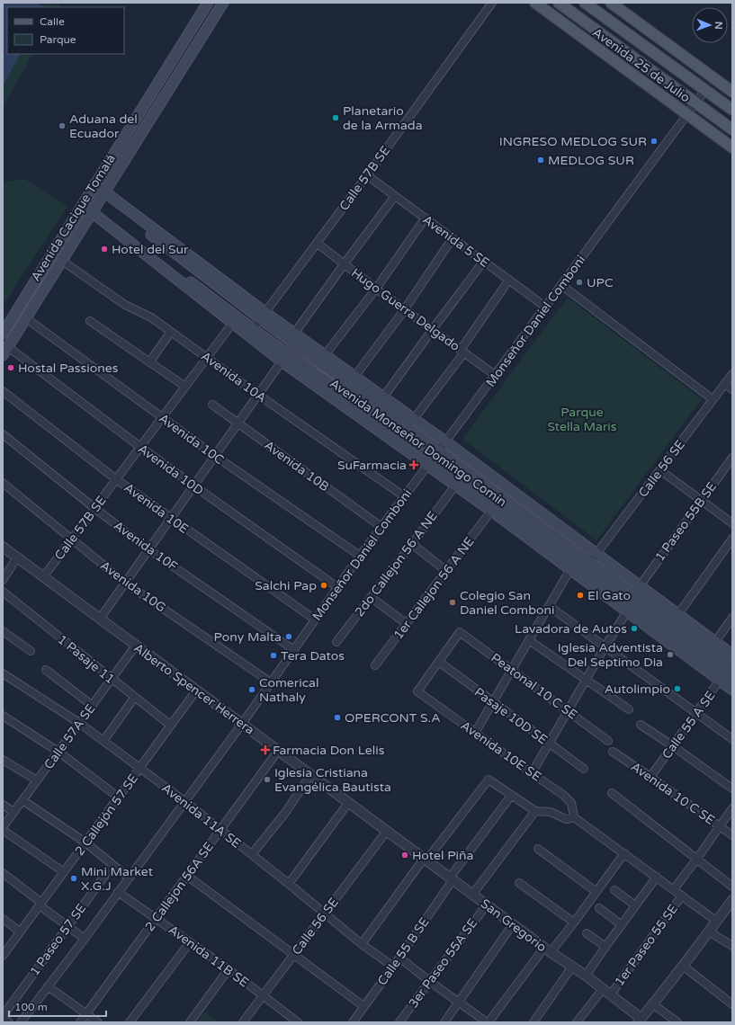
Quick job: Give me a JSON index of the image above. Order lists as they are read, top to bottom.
{
  "streets": {
    "main road": ["Avenida 25 de Julio", "Avenida Cacique Tomalá", "Avenida Monseñor Domingo Comín"],
    "street": [
      "Calle 57B SE",
      "Avenida 5 SE",
      "Hugo Guerra Delgado",
      "Monseñor Daniel Comboni",
      "Avenida 10A",
      "Avenida 10C",
      "Avenida 10B",
      "Calle 56 SE",
      "Avenida 10D",
      "Avenida 10E",
      "1 Paseo 55B SE",
      "Avenida 10F",
      "2do Callejon 56 A NE",
      "Avenida 10G",
      "1er Callejon 56 A NE",
      "1 Pasaje 11",
      "Peatonal 10 C SE",
      "Alberto Spencer Herrera",
      "Pasaje 10D SE",
      "Calle 55 A SE",
      "Calle 57A SE",
      "Avenida 10E SE",
      "Avenida 10 C SE",
      "2 Callejón 57 SE",
      "Avenida 11A SE",
      "2 Callejon 56A SE",
      "San Gregorio",
      "1 Paseo 57 SE",
      "1er Paseo 55 SE",
      "Calle 55 B SE",
      "Avenida 11B SE",
      "3er Paseo 55A SE"
    ]
  },
  "crossings": [
    ["Avenida 25 de Julio", "Monseñor Daniel Comboni"],
    ["Calle 57B SE", "Avenida 5 SE"],
    ["Calle 57B SE", "Hugo Guerra Delgado"],
    ["Calle 57B SE", "Avenida 10A"],
    ["Calle 57B SE", "Avenida 10C"],
    ["Calle 57B SE", "Avenida Monseñor Domingo Comín"],
    ["Calle 57B SE", "Avenida 10D"],
    ["Calle 57B SE", "Avenida 10E"],
    ["Calle 57B SE", "Avenida 10F"],
    ["Calle 57B SE", "Avenida 10G"],
    ["Calle 57B SE", "Alberto Spencer Herrera"],
    ["Avenida Cacique Tomalá", "Avenida 10A"],
    ["Avenida Cacique Tomalá", "Avenida 10C"],
    ["Avenida Cacique Tomalá", "Avenida Monseñor Domingo Comín"],
    ["Avenida Cacique Tomalá", "Avenida 10D"],
    ["Avenida 5 SE", "Monseñor Daniel Comboni"],
    ["Hugo Guerra Delgado", "Monseñor Daniel Comboni"],
    ["Monseñor Daniel Comboni", "Avenida 10A"],
    ["Monseñor Daniel Comboni", "Avenida 10C"],
    ["Monseñor Daniel Comboni", "Avenida Monseñor Domingo Comín"],
    ["Monseñor Daniel Comboni", "Avenida 10B"],
    ["Monseñor Daniel Comboni", "Avenida 10D"],
    ["Monseñor Daniel Comboni", "Avenida 10E"],
    ["Monseñor Daniel Comboni", "Avenida 10F"],
    ["Monseñor Daniel Comboni", "Avenida 10G"],
    ["Monseñor Daniel Comboni", "Alberto Spencer Herrera"],
    ["Monseñor Daniel Comboni", "Avenida 11A SE"],
    ["Monseñor Daniel Comboni", "Avenida 11B SE"],
    ["Avenida Monseñor Domingo Comín", "Calle 56 SE"],
    ["Avenida Monseñor Domingo Comín", "1 Paseo 55B SE"],
    ["Avenida Monseñor Domingo Comín", "2do Callejon 56 A NE"],
    ["Avenida Monseñor Domingo Comín", "1er Callejon 56 A NE"],
    ["Avenida Monseñor Domingo Comín", "Calle 55 A SE"],
    ["Calle 56 SE", "Alberto Spencer Herrera"],
    ["Calle 56 SE", "Avenida 11A SE"],
    ["Calle 56 SE", "San Gregorio"],
    ["Calle 56 SE", "Avenida 11B SE"],
    ["1 Pasaje 11", "Calle 57A SE"],
    ["1 Pasaje 11", "2 Callejón 57 SE"],
    ["Peatonal 10 C SE", "Pasaje 10D SE"],
    ["Peatonal 10 C SE", "Avenida 10E SE"],
    ["Alberto Spencer Herrera", "Calle 57A SE"],
    ["Alberto Spencer Herrera", "2 Callejón 57 SE"],
    ["Alberto Spencer Herrera", "2 Callejon 56A SE"],
    ["Alberto Spencer Herrera", "San Gregorio"],
    ["Pasaje 10D SE", "Avenida 10E SE"],
    ["Calle 55 A SE", "Avenida 10 C SE"],
    ["Calle 57A SE", "Avenida 11A SE"],
    ["Avenida 10 C SE", "1er Paseo 55 SE"],
    ["2 Callejón 57 SE", "Avenida 11A SE"],
    ["Avenida 11A SE", "2 Callejon 56A SE"],
    ["Avenida 11A SE", "Calle 55 B SE"],
    ["2 Callejon 56A SE", "Avenida 11B SE"],
    ["San Gregorio", "1er Paseo 55 SE"],
    ["San Gregorio", "Calle 55 B SE"],
    ["San Gregorio", "3er Paseo 55A SE"]
  ],
  "parks": ["Parque Stella Maris"],
  "places": {
    "other": [
      "Planetario de la Armada",
      "Aduana del Ecuador",
      "INGRESO MEDLOG SUR",
      "MEDLOG SUR",
      "Hotel del Sur",
      "UPC",
      "Hostal Passiones",
      "Salchi Pap",
      "El Gato",
      "Colegio San Daniel Comboni",
      "Lavadora de Autos",
      "Pony Malta",
      "Iglesia Adventista Del Septimo Dia",
      "Tera Datos",
      "Autolimpio",
      "Comerical Nathaly",
      "OPERCONT S.A",
      "Iglesia Cristiana Evangélica Bautista",
      "Hotel Piña",
      "Mini Market X.G.J"
    ],
    "health": ["SuFarmacia", "Farmacia Don Lelis"]
  },
  "legend": ["Calle", "Parque"],
  "scale_bar": "100 m",
  "north": "right"
}
